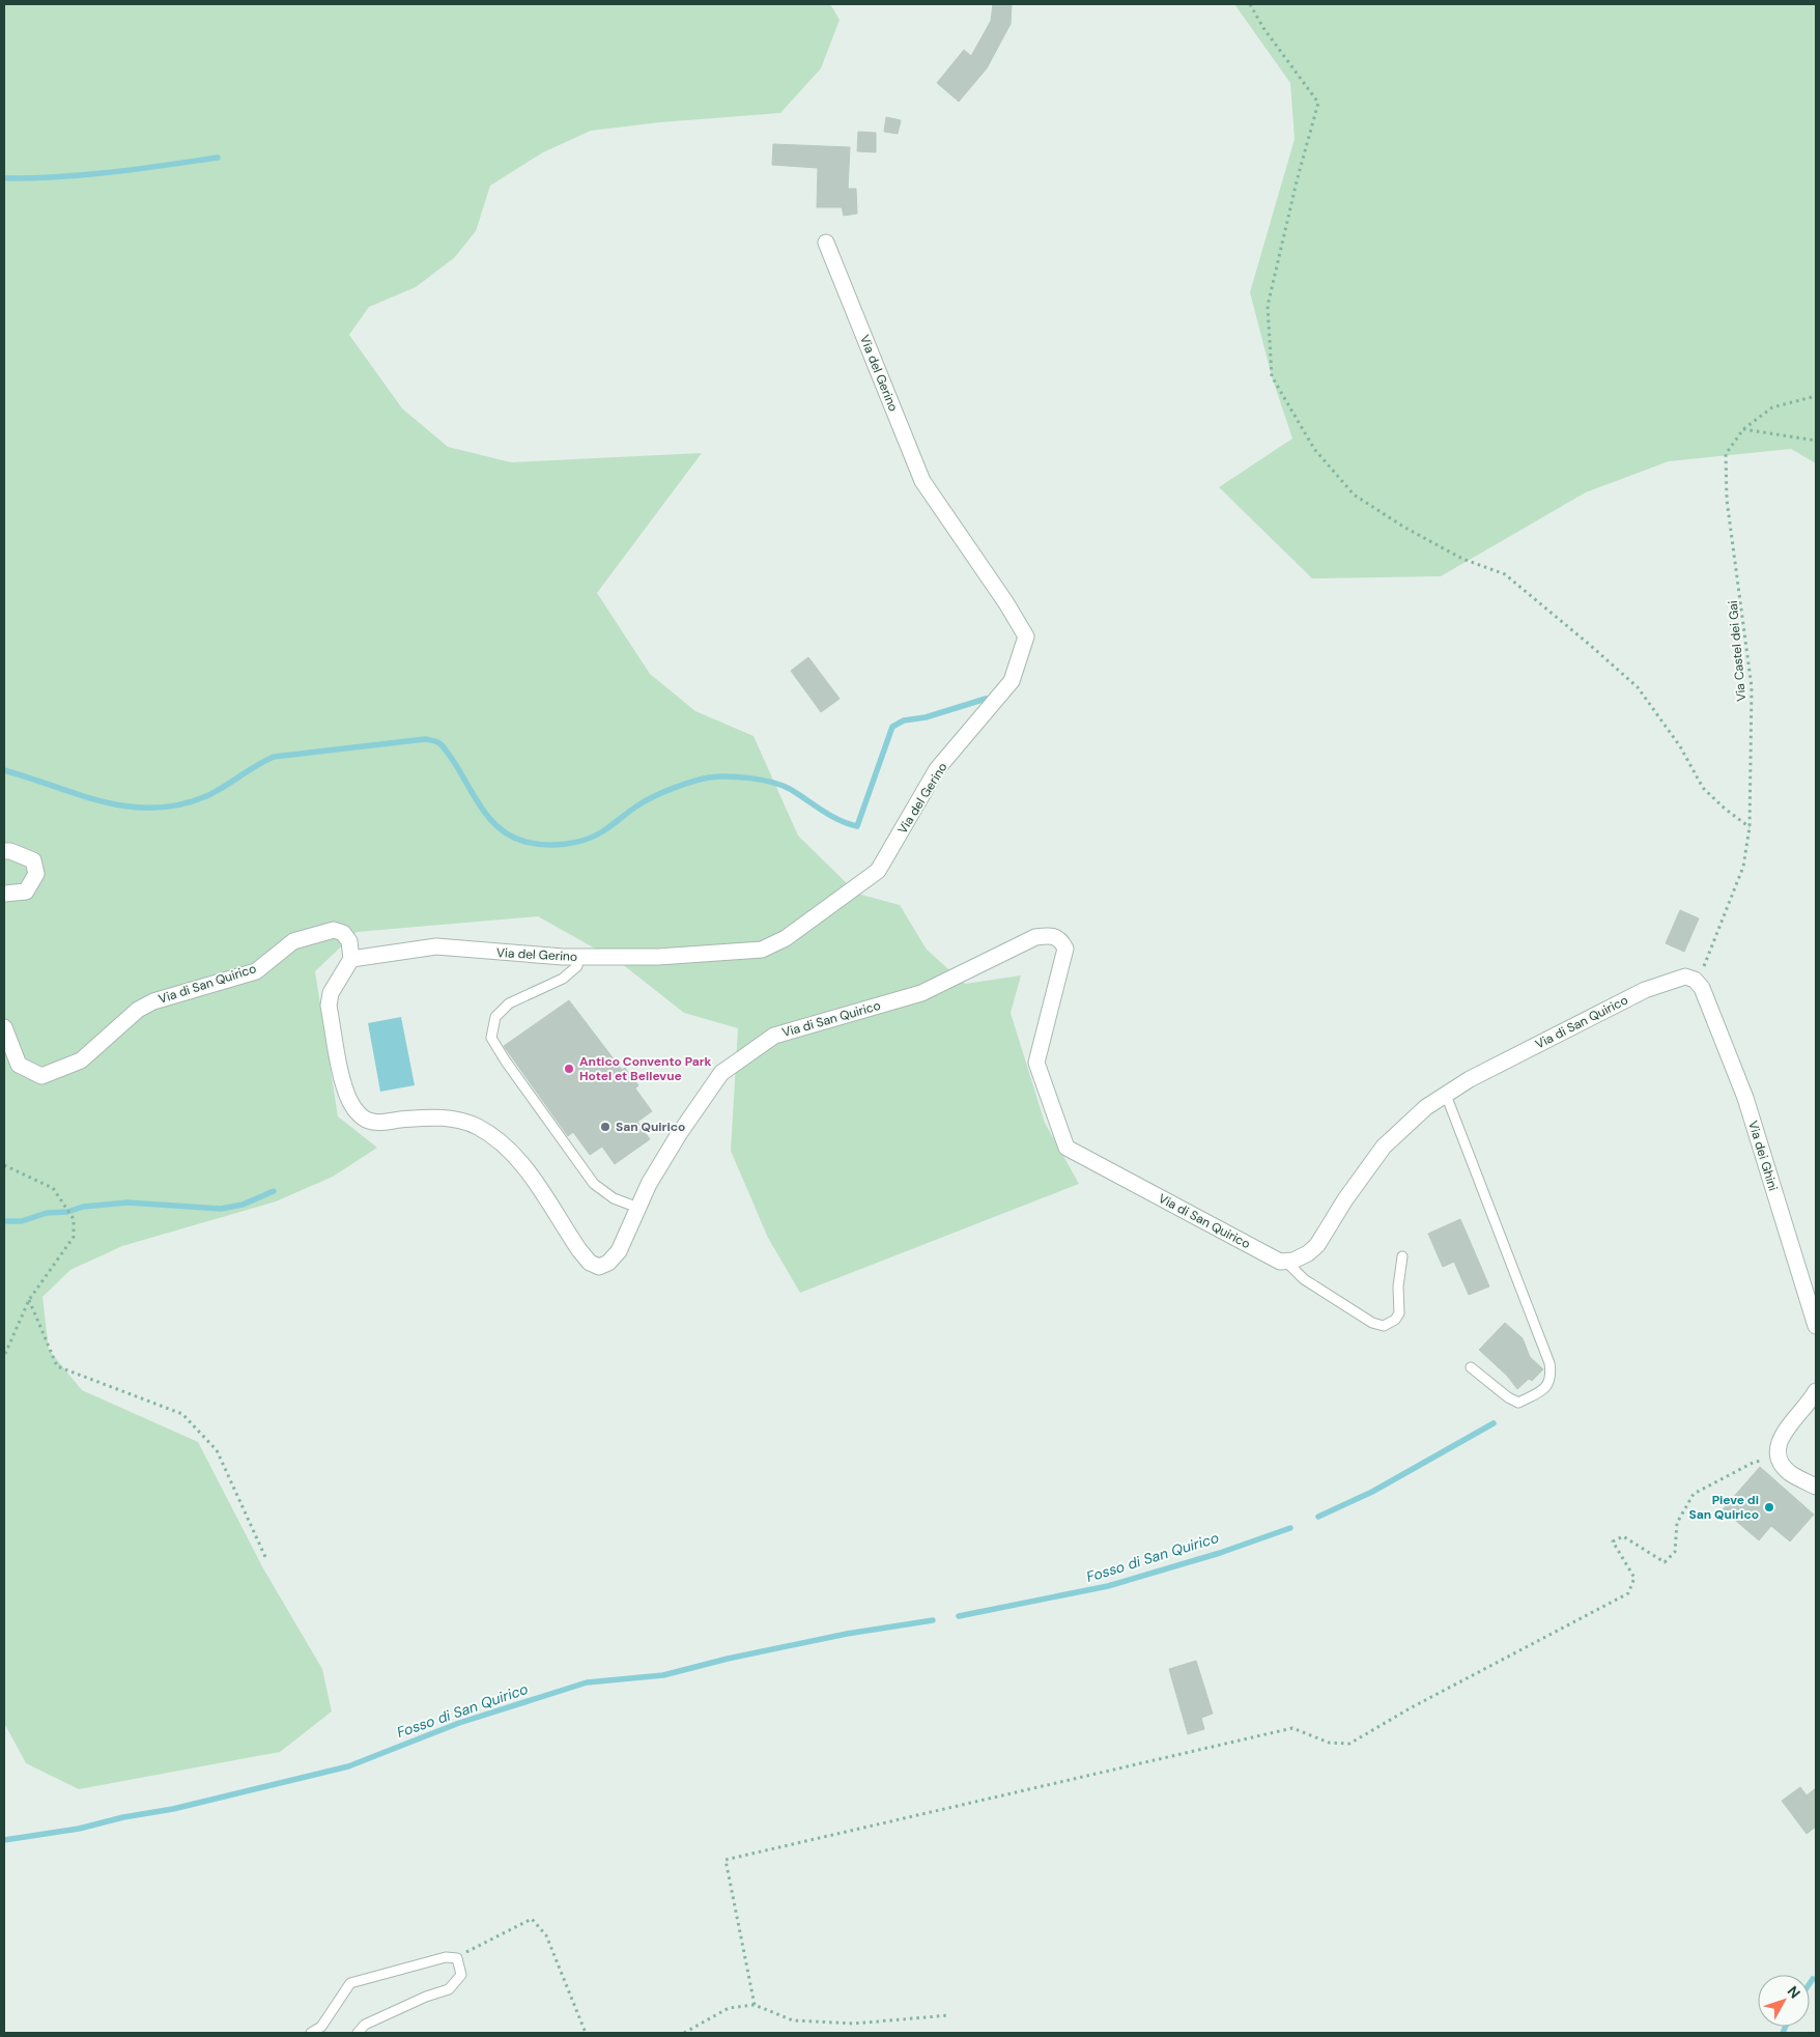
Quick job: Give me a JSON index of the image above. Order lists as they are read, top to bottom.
{
  "streets": {
    "street": ["Via del Gerino", "Via di San Quirico", "Via dei Ghini"],
    "path": ["Via Castel dei Gai"]
  },
  "crossings": [
    ["Via del Gerino", "Via di San Quirico"],
    ["Via Castel dei Gai", "Via di San Quirico"],
    ["Via Castel dei Gai", "Via dei Ghini"],
    ["Via di San Quirico", "Via dei Ghini"]
  ],
  "water": ["Fosso di San Quirico"],
  "places": ["Antico Convento Park Hotel et Bellevue", "San Quirico", "Pieve di San Quirico"],
  "north": "top right"
}
